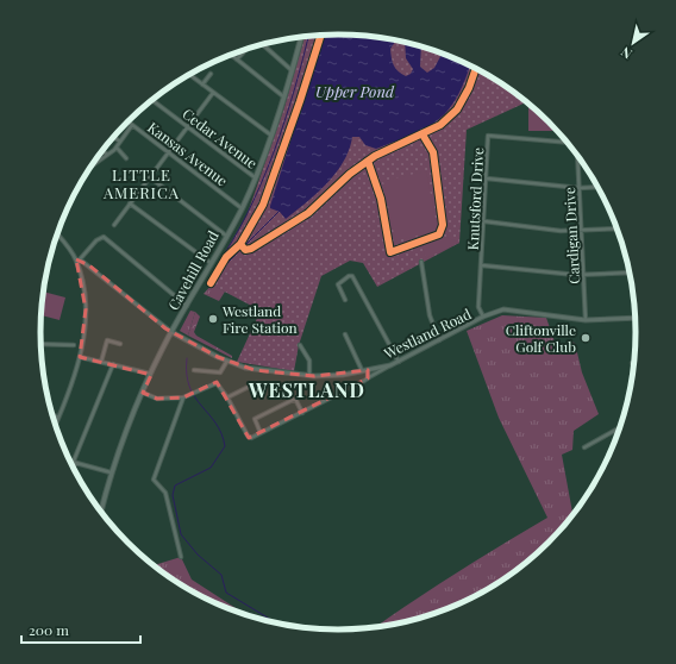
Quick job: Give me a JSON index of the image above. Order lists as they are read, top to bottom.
{
  "streets": {
    "main road": ["Cavehill Road"],
    "street": [
      "Cedar Avenue",
      "Kansas Avenue",
      "Knutsford Drive",
      "Cardigan Drive",
      "Westland Road"
    ]
  },
  "crossings": [
    ["Cedar Avenue", "Cavehill Road"],
    ["Kansas Avenue", "Cavehill Road"],
    ["Knutsford Drive", "Westland Road"],
    ["Cardigan Drive", "Westland Road"],
    ["Cavehill Road", "Westland Road"]
  ],
  "districts": ["LITTLE AMERICA", "WESTLAND"],
  "water": ["Upper Pond"],
  "places": ["Westland Fire Station", "Cliftonville Golf Club"],
  "scale_bar": "200 m",
  "north": "bottom left"
}
